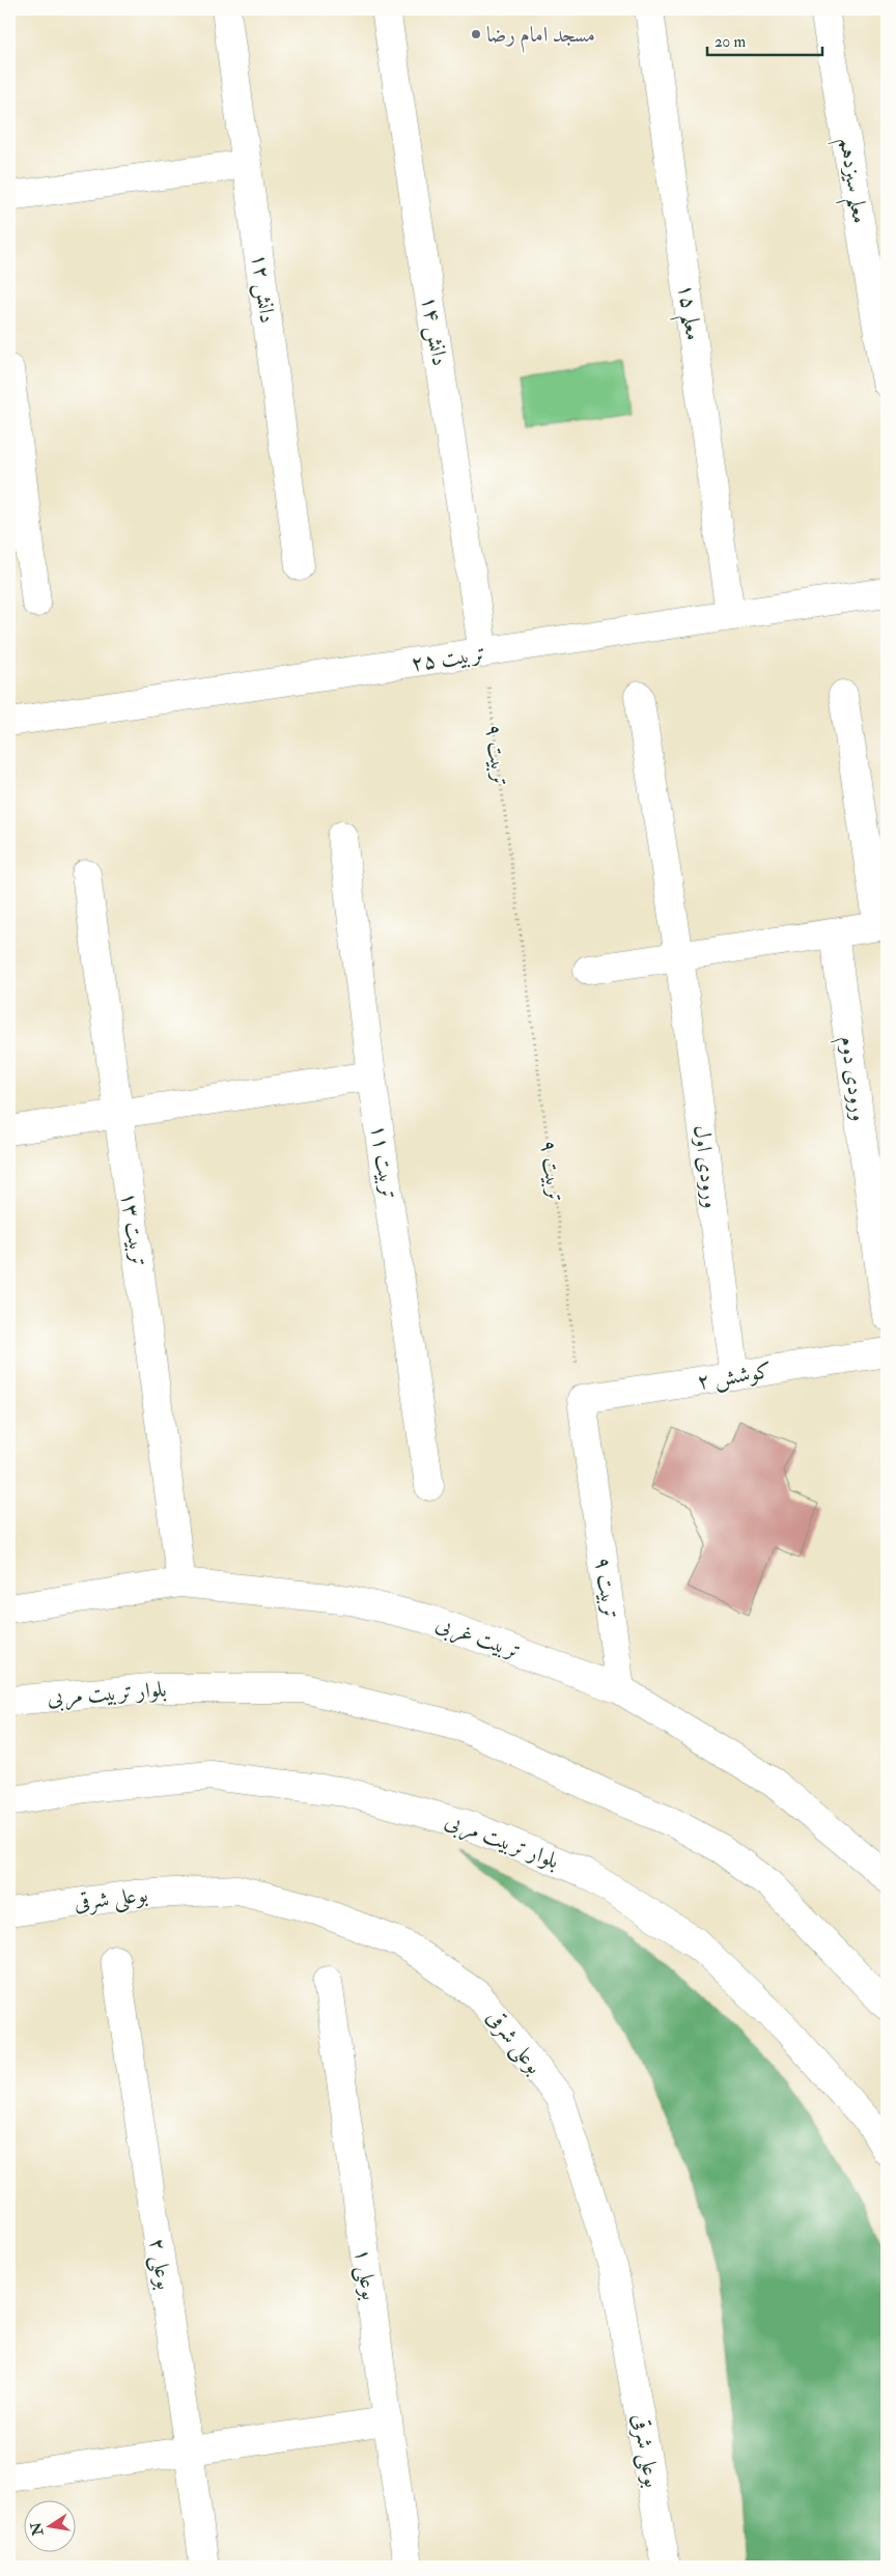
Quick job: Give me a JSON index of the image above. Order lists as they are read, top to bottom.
{
  "streets": {
    "street": [
      "معلم سیزدهم",
      "دانش ۱۲",
      "معلم ۱۵",
      "دانش ۱۴",
      "تربیت ۲۵",
      "تربیت ۹",
      "ورودی دوم",
      "تربیت ۱۱",
      "ورودی اول",
      "تربیت ۱۳",
      "کوشش ۲",
      "تربیت غربی",
      "بلوار تربیت مربی",
      "بوعلی شرقی",
      "بوعلی ۲",
      "بوعلی ۱"
    ]
  },
  "crossings": [
    ["معلم ۱۵", "تربیت ۲۵"],
    ["دانش ۱۴", "تربیت ۲۵"],
    ["دانش ۱۴", "تربیت ۹"],
    ["تربیت ۲۵", "تربیت ۹"],
    ["تربیت ۹", "کوشش ۲"],
    ["تربیت ۹", "تربیت غربی"],
    ["ورودی اول", "کوشش ۲"],
    ["تربیت ۱۳", "تربیت غربی"]
  ],
  "places": ["مسجد امام رضا"],
  "scale_bar": "20 m",
  "north": "left"
}
